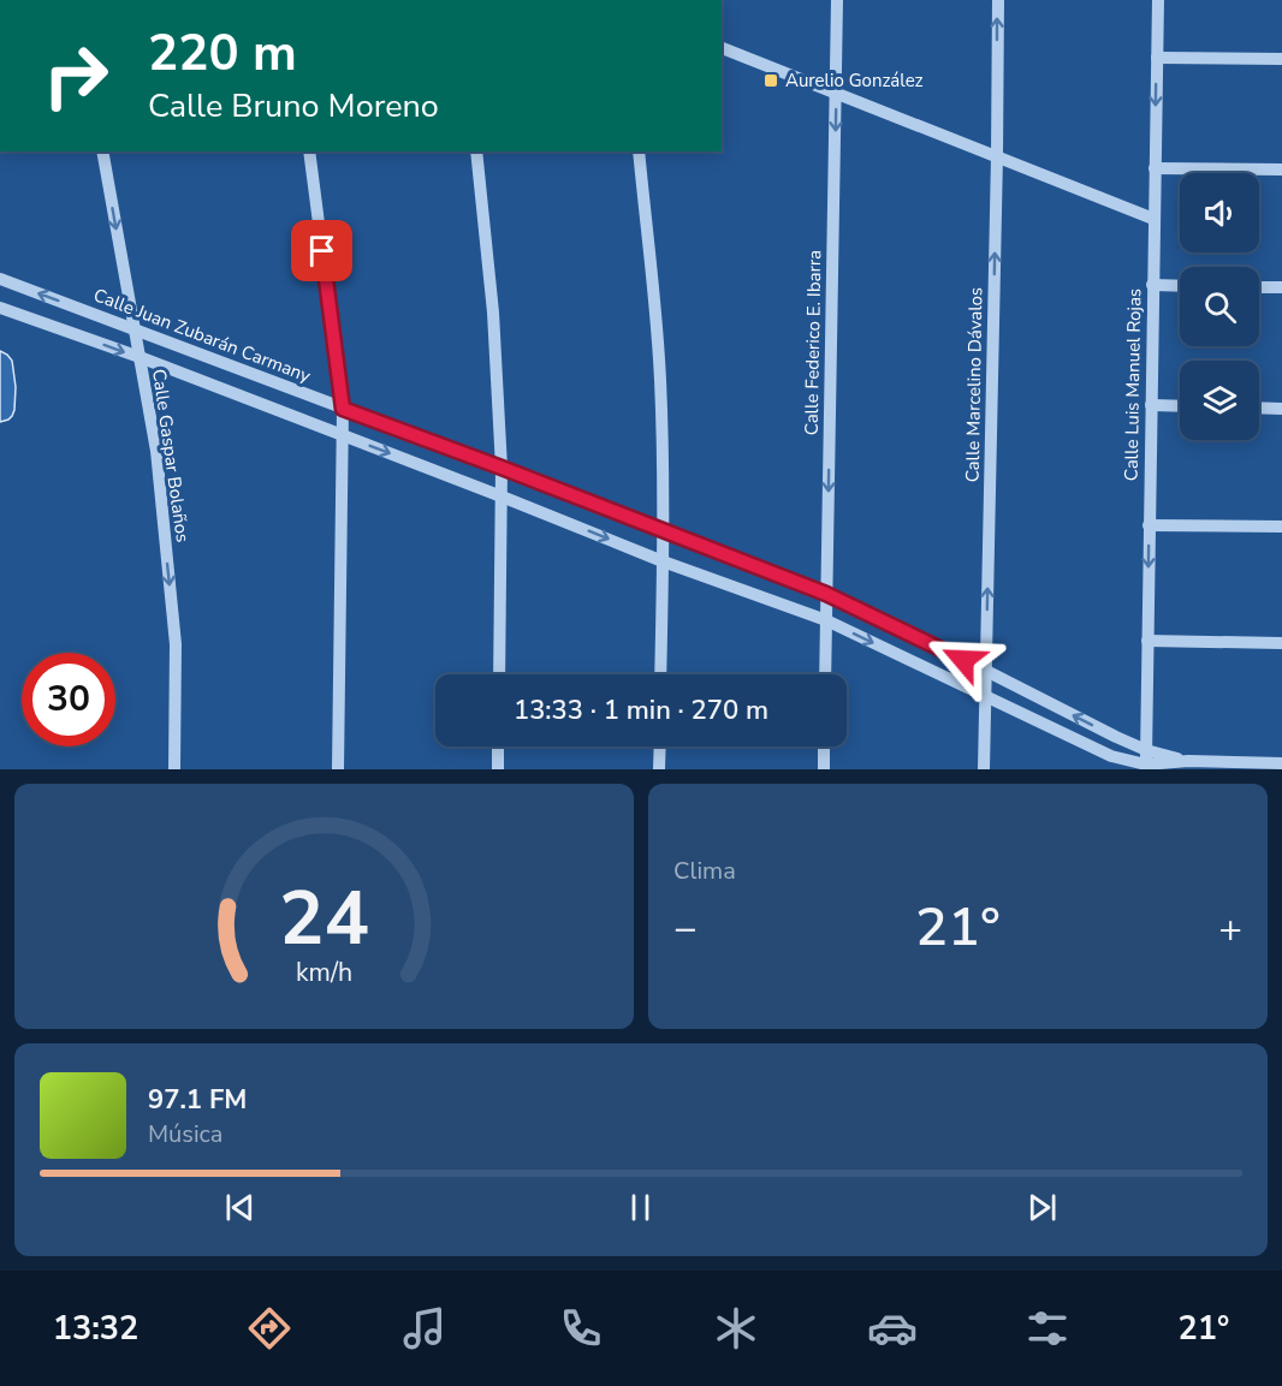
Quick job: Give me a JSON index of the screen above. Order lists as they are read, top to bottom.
{
  "streets": {
    "street": [
      "Calle Juan Zubarán Carmany",
      "Calle Federico E. Ibarra",
      "Calle Marcelino Dávalos",
      "Calle Luis Manuel Rojas",
      "Calle Gaspar Bolaños"
    ]
  },
  "crossings": [
    ["Calle Juan Zubarán Carmany", "Calle Federico E. Ibarra"],
    ["Calle Juan Zubarán Carmany", "Calle Marcelino Dávalos"],
    ["Calle Juan Zubarán Carmany", "Calle Luis Manuel Rojas"],
    ["Calle Juan Zubarán Carmany", "Calle Gaspar Bolaños"]
  ],
  "one_way": ["Calle Federico E. Ibarra", "Calle Marcelino Dávalos", "Calle Gaspar Bolaños"],
  "places": {
    "transit": ["Aurelio González"]
  },
  "page": {
    "turn": ["220 m", "Calle Bruno Moreno"],
    "limit": "30",
    "trip": "13:33 · 1 min · 270 m",
    "tile": "Clima",
    "heat": ["−", "21°", "+"],
    "song": ["97.1 FM", "Música"],
    "tabs": ["13:32", "21°"],
    "gauge": ["24", "km/h"]
  }
}
